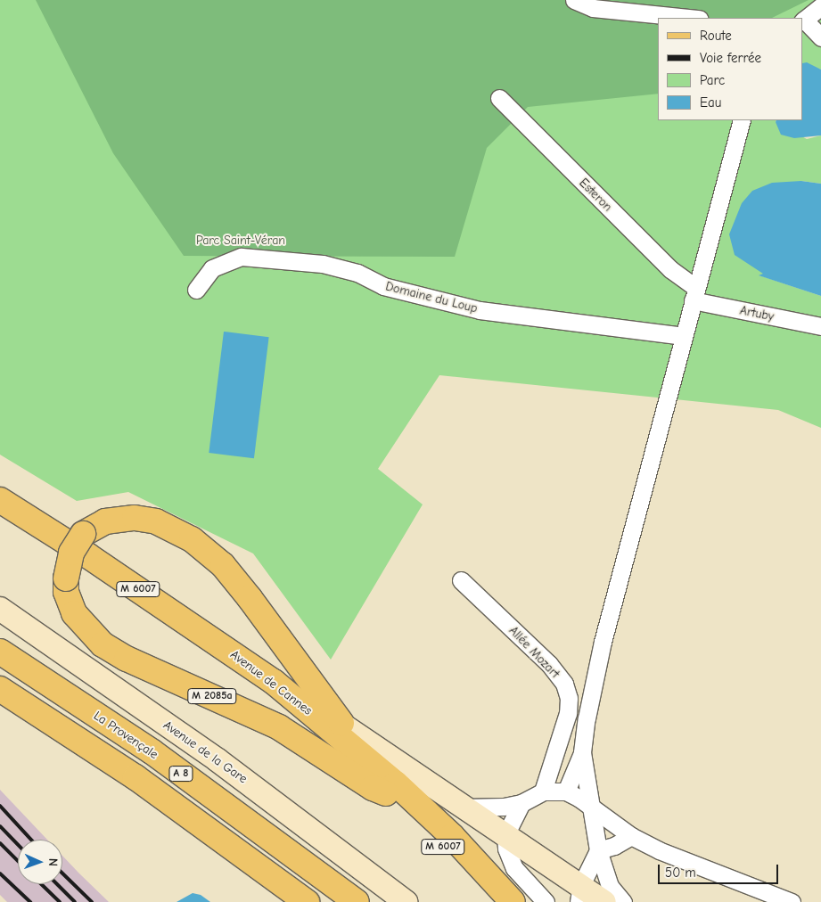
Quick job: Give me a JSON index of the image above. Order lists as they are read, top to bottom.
{
  "streets": {
    "main road": [
      "M 6007",
      "Avenue de Cannes",
      "M 2085a",
      "La Provençale",
      "Avenue de la Gare",
      "A 8"
    ],
    "street": [
      "Esteron",
      "Domaine du Loup",
      "Artuby",
      "Allée Mozart"
    ]
  },
  "crossings": [
    ["Esteron", "Artuby"],
    ["Avenue de Cannes", "M 2085a"]
  ],
  "parks": ["Parc Saint-Véran"],
  "legend": [
    "Route",
    "Voie ferrée",
    "Parc",
    "Eau"
  ],
  "scale_bar": "50 m",
  "north": "right"
}
